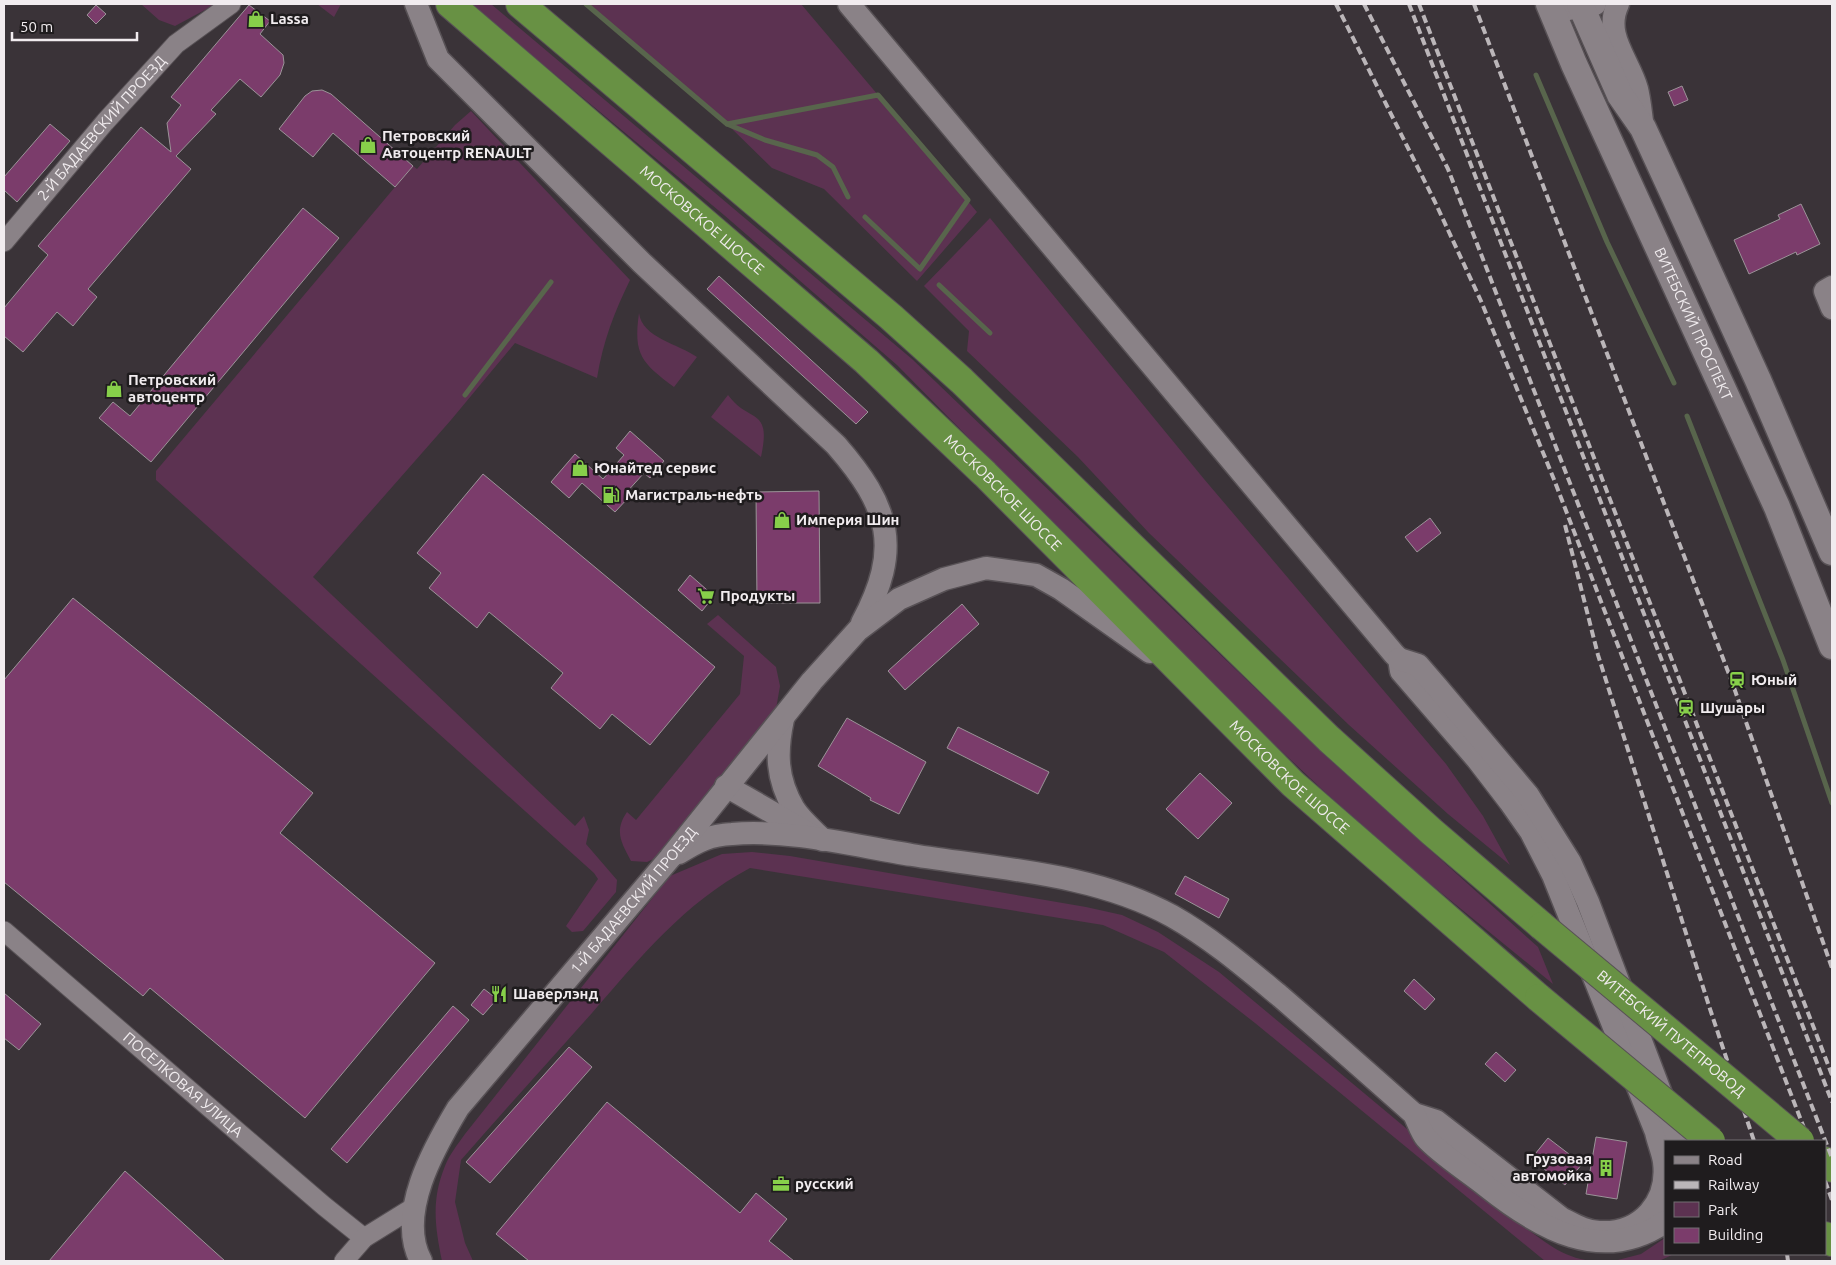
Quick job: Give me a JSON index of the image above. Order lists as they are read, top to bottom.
{
  "streets": {
    "highway": ["МОСКОВСКОЕ ШОССЕ", "ВИТЕБСКИЙ ПУТЕПРОВОД"],
    "main road": ["ВИТЕБСКИЙ ПРОСПЕКТ"],
    "street": ["2-Й БАДАЕВСКИЙ ПРОЕЗД", "1-Й БАДАЕВСКИЙ ПРОЕЗД", "ПОСЕЛКОВАЯ УЛИЦА"]
  },
  "places": {
    "shop": [
      "Lassa",
      "Петровский Автоцентр RENAULT",
      "Петровский автоцентр",
      "Юнайтед сервис",
      "Империя Шин"
    ],
    "fuel station": ["Магистраль-нефть"],
    "supermarket": ["Продукты"],
    "station": ["Юный", "Шушары"],
    "restaurant": ["Шаверлэнд"],
    "building": ["Грузовая автомойка"],
    "office": ["русский"]
  },
  "legend": [
    "Road",
    "Railway",
    "Park",
    "Building"
  ],
  "scale_bar": "50 m"
}
